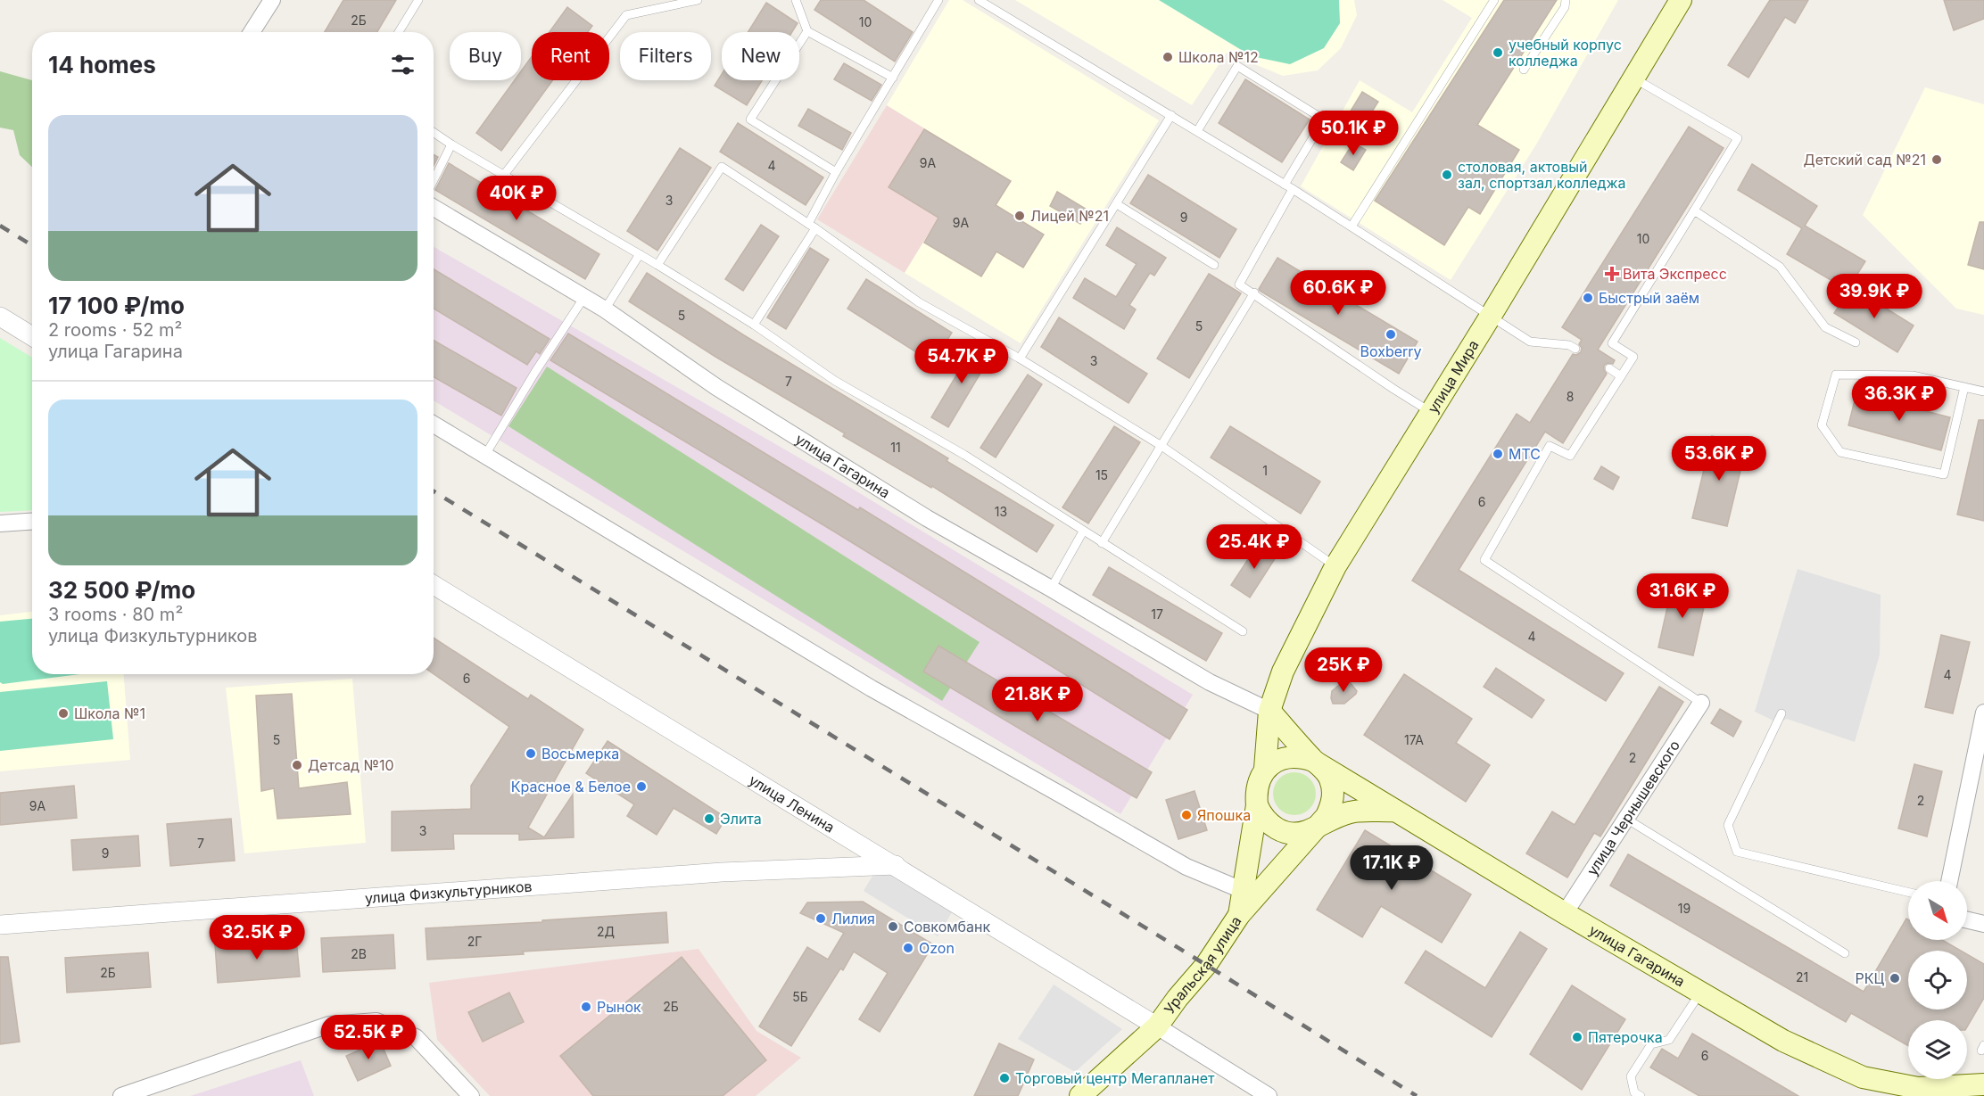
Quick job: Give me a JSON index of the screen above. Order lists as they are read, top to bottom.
{
  "streets": {
    "main road": ["улица Мира", "улица Гагарина", "Уральская улица"],
    "street": ["улица Ленина", "улица Чернышевского", "улица Физкультурников"]
  },
  "crossings": [
    ["улица Мира", "улица Гагарина"],
    ["улица Мира", "Уральская улица"],
    ["улица Гагарина", "улица Чернышевского"],
    ["улица Гагарина", "Уральская улица"],
    ["улица Ленина", "улица Физкультурников"],
    ["улица Ленина", "Уральская улица"]
  ],
  "places": {
    "other": [
      "учебный корпус колледжа",
      "Школа №12",
      "Детский сад №21",
      "столовая, актовый зал, спортзал колледжа",
      "Лицей №21",
      "Быстрый заём",
      "Boxberry",
      "МТС",
      "Школа №1",
      "Восьмерка",
      "Детсад №10",
      "Красное & Белое",
      "Япошка",
      "Элита",
      "Лилия",
      "Совкомбанк",
      "Ozon",
      "РКЦ",
      "Рынок",
      "Пятерочка",
      "Торговый центр Мегапланет"
    ],
    "health": ["Вита Экспресс"]
  },
  "house_numbers": [
    "2Б",
    "10",
    "9А",
    "4",
    "3",
    "9",
    "9А",
    "10",
    "5",
    "5",
    "3",
    "7",
    "8",
    "11",
    "1",
    "15",
    "6",
    "13",
    "17",
    "4",
    "4",
    "6",
    "5",
    "17А",
    "2",
    "2",
    "9А",
    "3",
    "7",
    "9",
    "19",
    "2Д",
    "2Г",
    "2В",
    "2Б",
    "21",
    "5Б",
    "2Б",
    "6"
  ],
  "north": "bottom right",
  "page": {
    "chip": [
      "Buy",
      "Rent",
      "Filters",
      "New"
    ],
    "heading": "14 homes",
    "list": [
      {
        "name": "17 100 ₽/mo",
        "note": "2 rooms · 52 m² · улица Гагарина"
      },
      {
        "name": "32 500 ₽/mo",
        "note": "3 rooms · 80 m² · улица Физкультурников"
      }
    ],
    "price": [
      "50.1K ₽",
      "40K ₽",
      "60.6K ₽",
      "39.9K ₽",
      "54.7K ₽",
      "36.3K ₽",
      "53.6K ₽",
      "25.4K ₽",
      "31.6K ₽",
      "25K ₽",
      "21.8K ₽",
      "17.1K ₽",
      "32.5K ₽",
      "52.5K ₽"
    ]
  }
}
